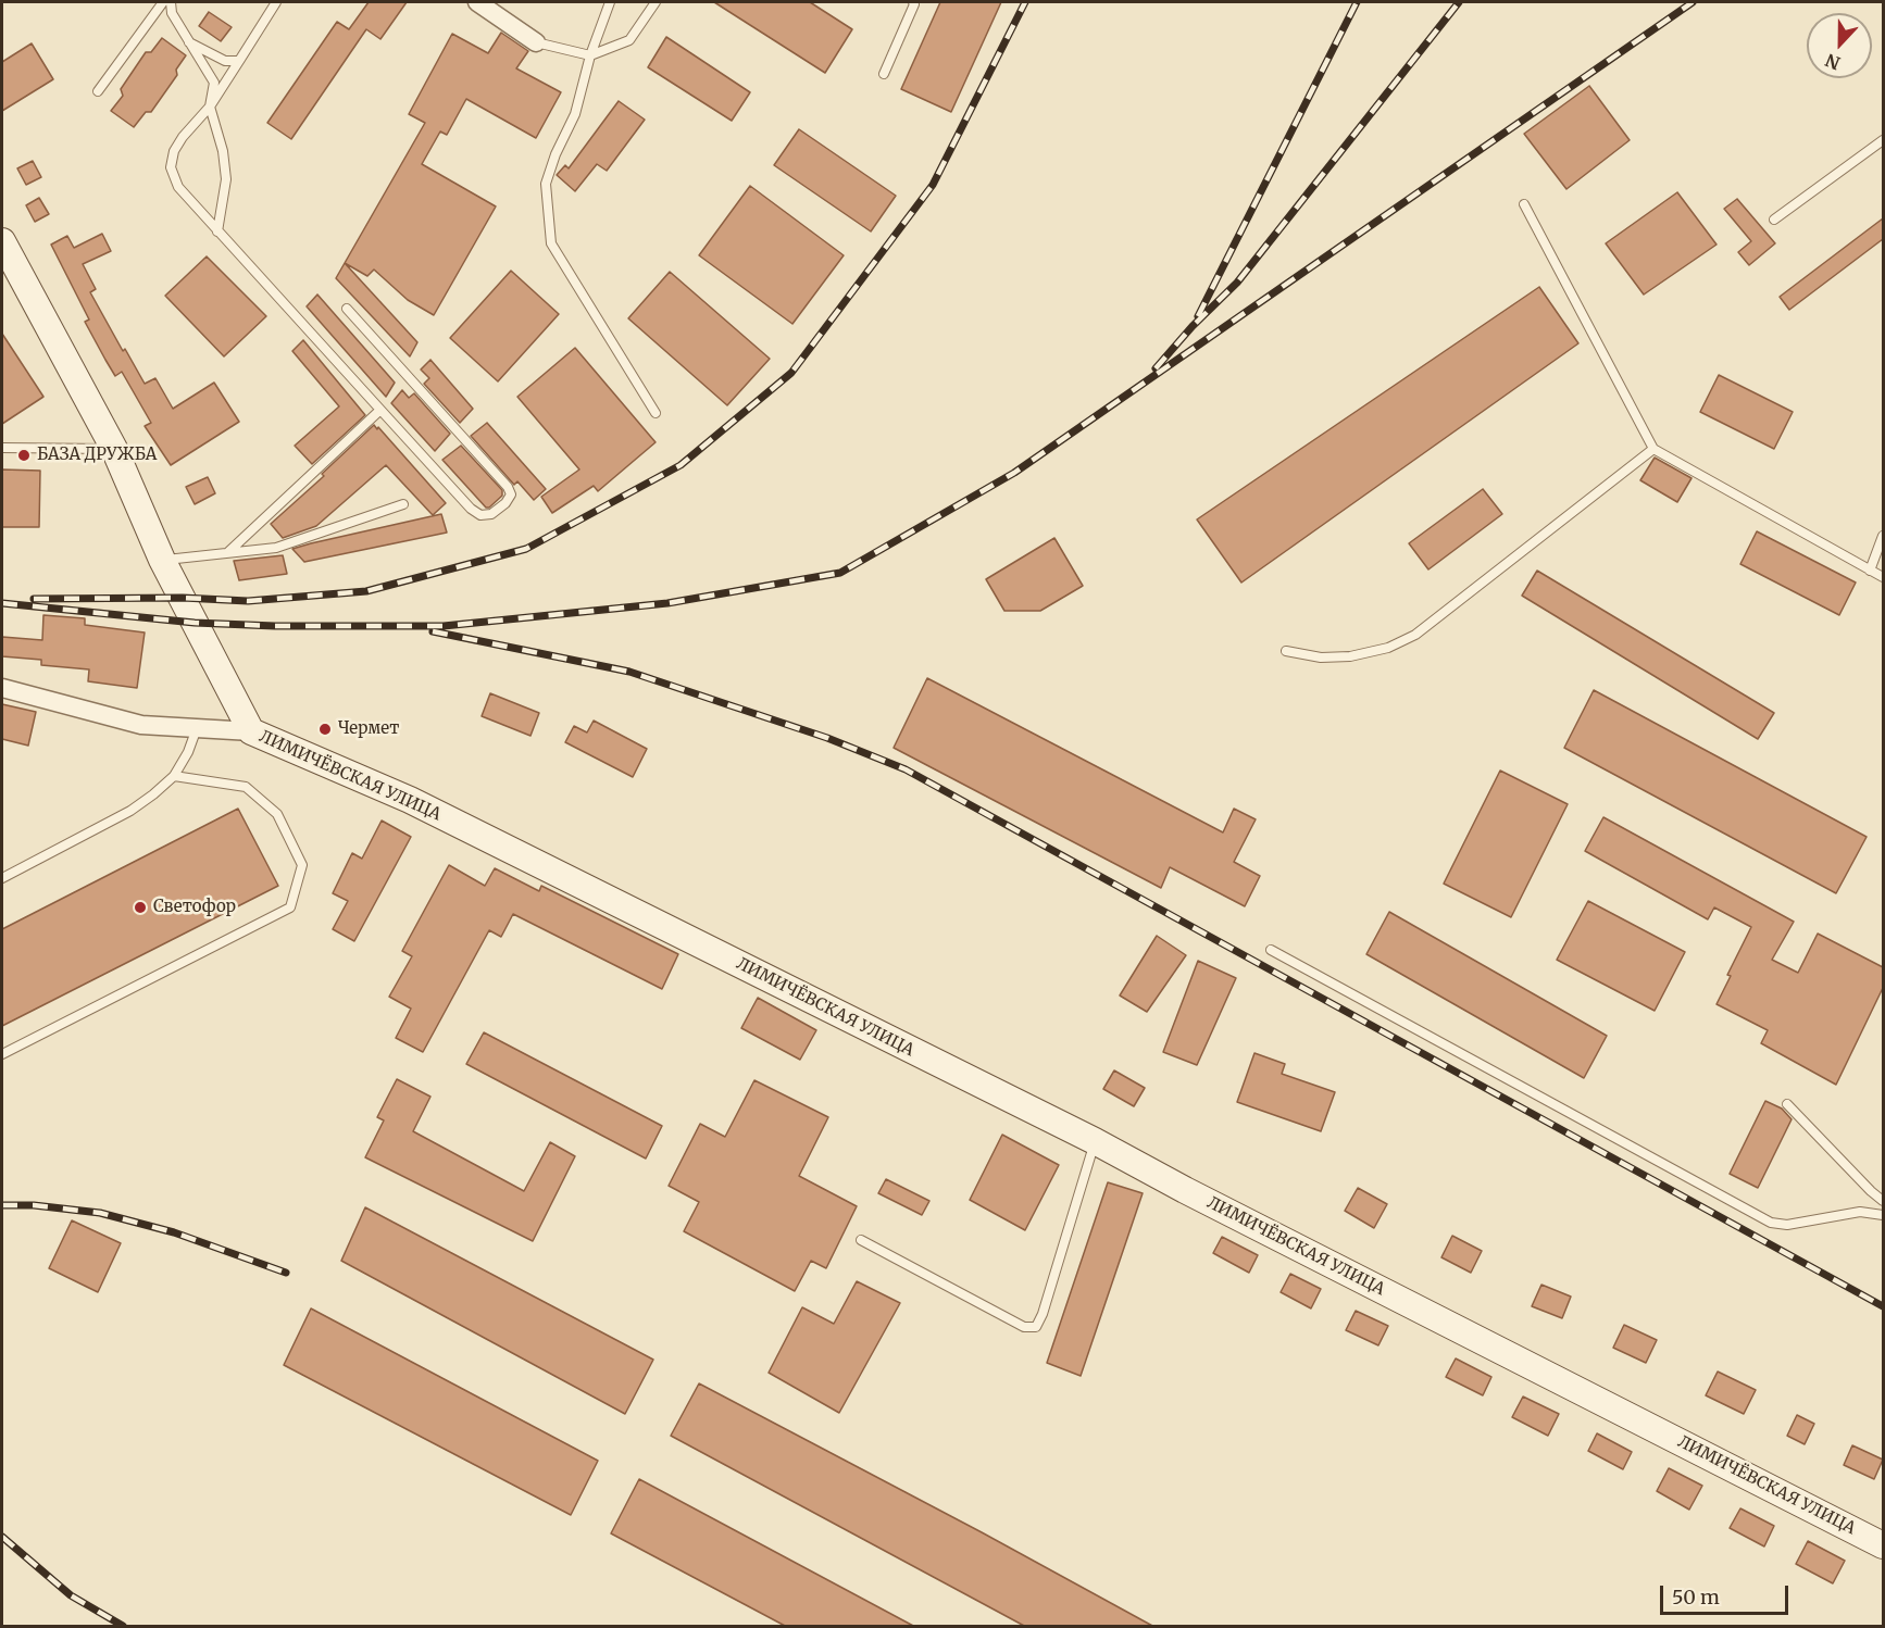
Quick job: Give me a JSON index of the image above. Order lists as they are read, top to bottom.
{
  "streets": {
    "main road": ["ЛИМИЧЁВСКАЯ УЛИЦА"]
  },
  "places": ["БАЗА ДРУЖБА", "Чермет", "Светофор"],
  "scale_bar": "50 m",
  "north": "bottom"
}
